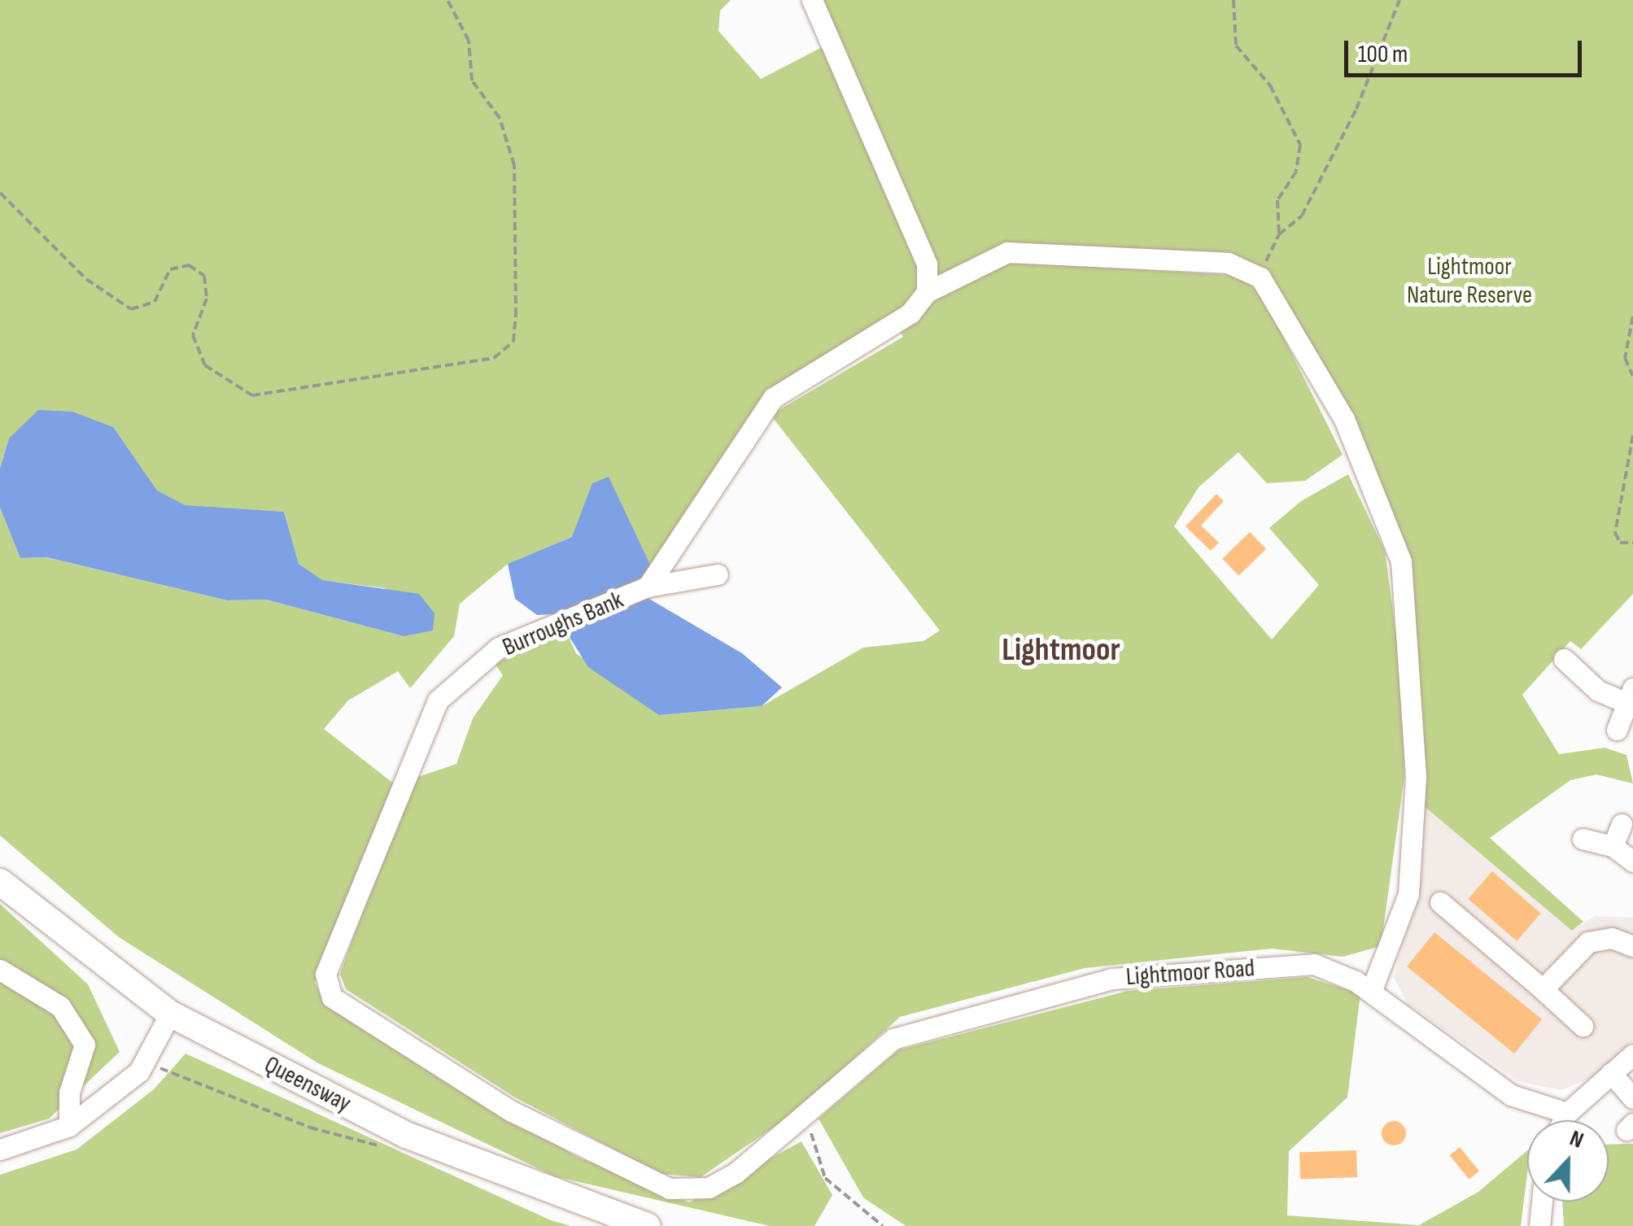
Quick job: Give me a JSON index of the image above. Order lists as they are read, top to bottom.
{
  "streets": {
    "main road": ["Queensway"],
    "street": ["Burroughs Bank", "Lightmoor Road"]
  },
  "crossings": [
    ["Burroughs Bank", "Lightmoor Road"]
  ],
  "districts": ["Lightmoor"],
  "parks": ["Lightmoor Nature Reserve"],
  "scale_bar": "100 m",
  "north": "top"
}
